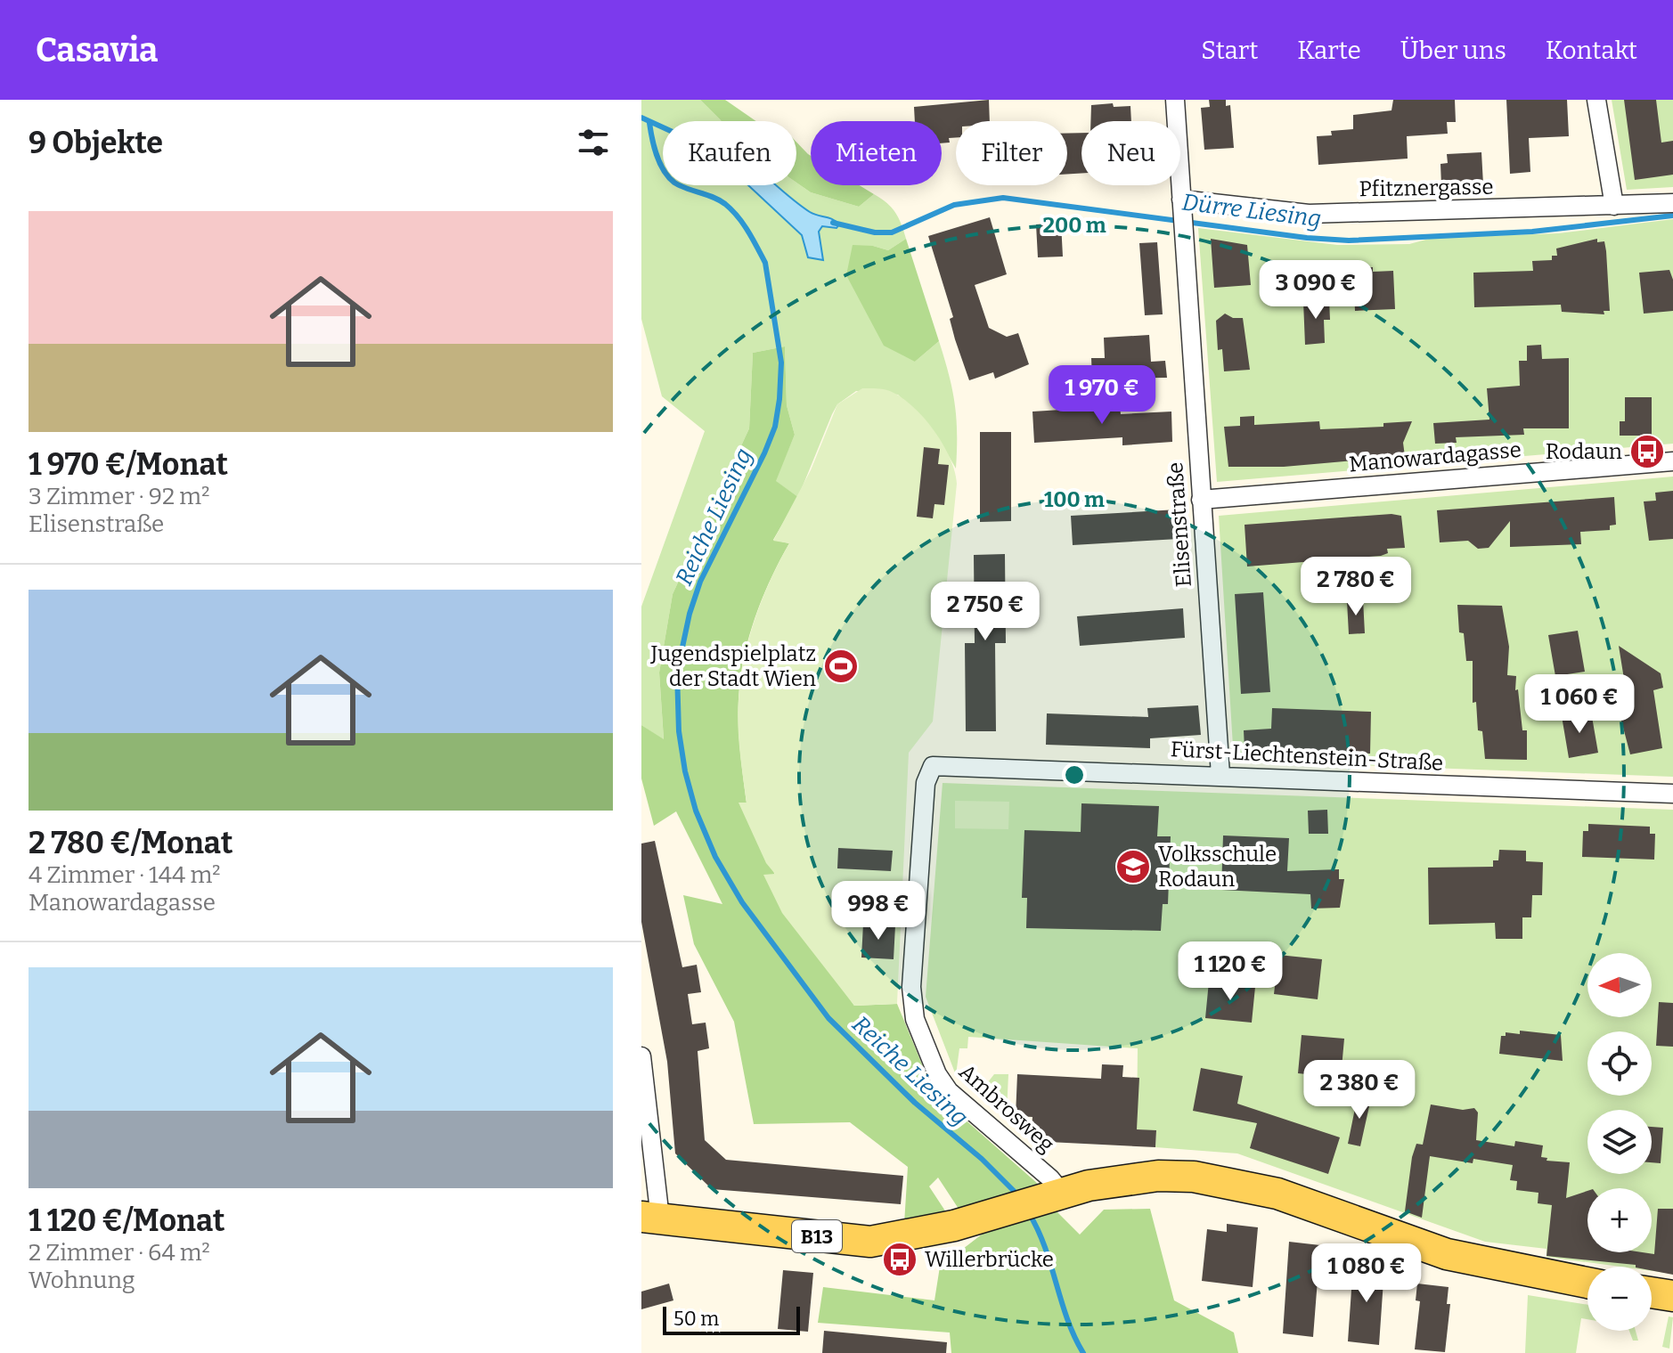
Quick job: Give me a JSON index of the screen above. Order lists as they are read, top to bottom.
{
  "streets": {
    "main road": ["B13"],
    "street": [
      "Pfitznergasse",
      "Manowardagasse",
      "Elisenstraße",
      "Fürst-Liechtenstein-Straße",
      "Ambrosweg"
    ]
  },
  "crossings": [
    ["Pfitznergasse", "Elisenstraße"],
    ["Manowardagasse", "Elisenstraße"],
    ["Elisenstraße", "Fürst-Liechtenstein-Straße"],
    ["Fürst-Liechtenstein-Straße", "Ambrosweg"],
    ["Ambrosweg", "B13"]
  ],
  "water": ["Dürre Liesing", "Reiche Liesing"],
  "places": {
    "bus stop": ["Rodaun", "Willerbrücke"],
    "sports": ["Jugendspielplatz der Stadt Wien"],
    "school or university": ["Volksschule Rodaun"]
  },
  "scale_bar": "50 m",
  "north": "left",
  "page": {
    "header": "Casavia",
    "nav": [
      "Start",
      "Karte",
      "Über uns",
      "Kontakt"
    ],
    "heading": "9 Objekte",
    "chip": [
      "Kaufen",
      "Mieten",
      "Filter",
      "Neu"
    ],
    "list": [
      {
        "name": "1 970 €/Monat",
        "note": "3 Zimmer · 92 m² · Elisenstraße"
      },
      {
        "name": "2 780 €/Monat",
        "note": "4 Zimmer · 144 m² · Manowardagasse"
      },
      {
        "name": "1 120 €/Monat",
        "note": "2 Zimmer · 64 m² · Wohnung"
      }
    ],
    "price": [
      "3 090 €",
      "1 970 €",
      "2 780 €",
      "2 750 €",
      "1 060 €",
      "998 €",
      "1 120 €",
      "2 380 €",
      "1 080 €"
    ],
    "map_buttons": ["+", "−"],
    "scale": "50 m"
  },
  "rings": ["200 m", "100 m"]
}
